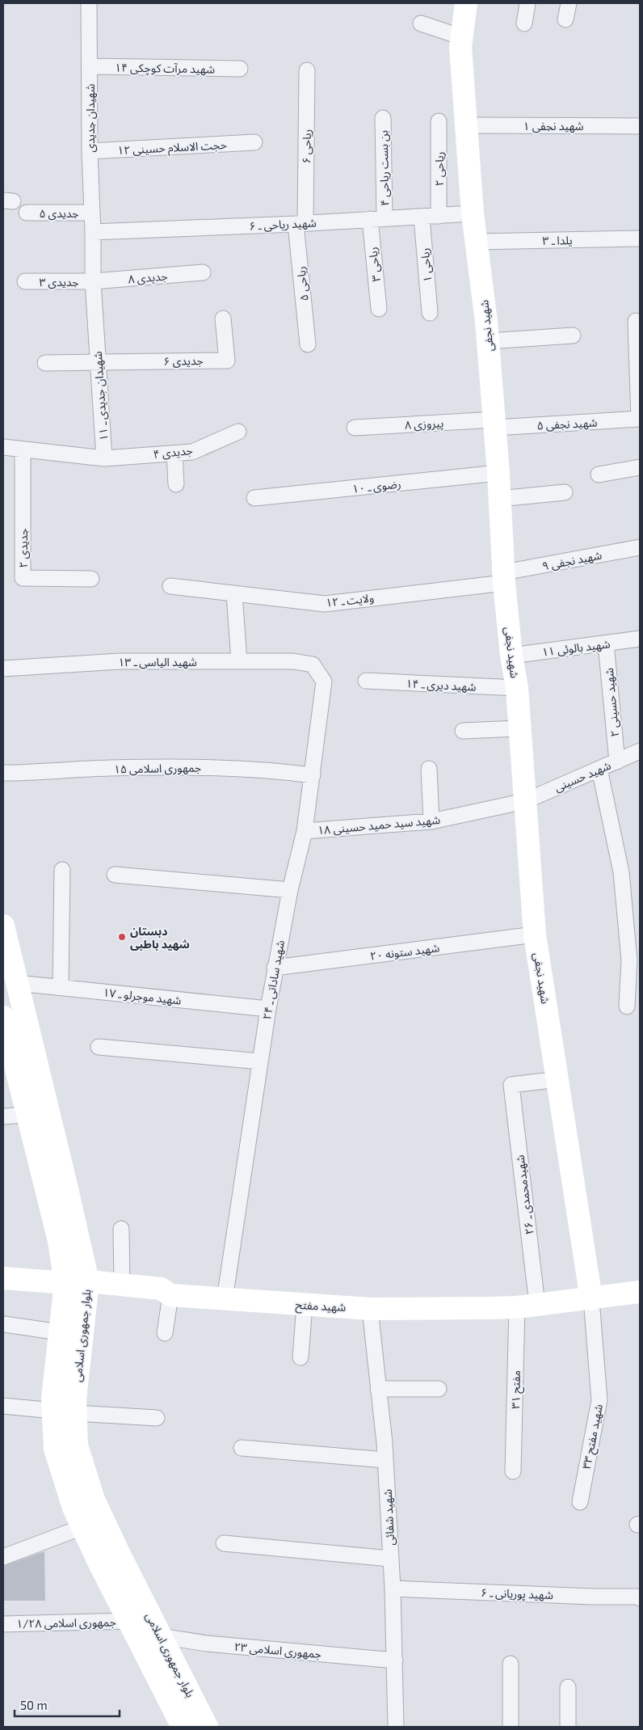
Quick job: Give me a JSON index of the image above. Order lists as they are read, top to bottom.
{
  "streets": {
    "street": [
      "شهید مرآت کوچکی ۱۴",
      "شهیدان جدیدی",
      "شهید نجفی ۱",
      "ریاحی ۶",
      "حجت الاسلام حسینی ۱۲",
      "بن بست ریاحی ۴",
      "ریاحی ۲",
      "جدیدی ۵",
      "شهید ریاحی ـ ۶",
      "یلدا ـ ۳",
      "ریاحی ۳",
      "ریاحی ۱",
      "جدیدی ۸",
      "جدیدی ۳",
      "ریاحی ۵",
      "شهید نجفی",
      "جدیدی ۶",
      "شهیدان جدیدی ـ ۱۱",
      "پیروزی ۸",
      "شهید نجفی ۵",
      "جدیدی ۴",
      "رضوی ـ ۱۰",
      "جدیدی ۲",
      "شهید نجفی ۹",
      "ولایت ـ ۱۲",
      "شهید بالوئی ۱۱",
      "شهید الیاسی ـ ۱۳",
      "شهید دیری ـ ۱۴",
      "شهید حسینی ۲",
      "جمهوری اسلامی ۱۵",
      "شهید حسینی",
      "شهید سید حمید حسینی ۱۸",
      "شهید ستونه ۲۰",
      "شهید ساداتی ـ ۲۴",
      "شهید موجرلو ـ ۱۷",
      "شهیدمحمدی ـ ۲۶",
      "شهید مفتح",
      "بلوار جمهوری اسلامی",
      "مفتح ۳۱",
      "شهید مفتح ۳۳",
      "شهید شفائی",
      "شهید پوریانی ـ ۶",
      "جمهوری اسلامی ۱/۲۸",
      "جمهوری اسلامی ۲۳"
    ]
  },
  "crossings": [
    ["شهید مرآت کوچکی ۱۴", "شهیدان جدیدی"],
    ["شهیدان جدیدی", "حجت الاسلام حسینی ۱۲"],
    ["شهیدان جدیدی", "جدیدی ۵"],
    ["شهیدان جدیدی", "شهید ریاحی ـ ۶"],
    ["شهیدان جدیدی", "شهیدان جدیدی ـ ۱۱"],
    ["شهید نجفی ۱", "شهید نجفی"],
    ["ریاحی ۶", "شهید ریاحی ـ ۶"],
    ["ریاحی ۶", "ریاحی ۵"],
    ["بن بست ریاحی ۴", "شهید ریاحی ـ ۶"],
    ["بن بست ریاحی ۴", "ریاحی ۳"],
    ["ریاحی ۲", "شهید ریاحی ـ ۶"],
    ["شهید ریاحی ـ ۶", "ریاحی ۳"],
    ["شهید ریاحی ـ ۶", "ریاحی ۱"],
    ["شهید ریاحی ـ ۶", "ریاحی ۵"],
    ["شهید ریاحی ـ ۶", "شهید نجفی"],
    ["شهید ریاحی ـ ۶", "شهیدان جدیدی ـ ۱۱"],
    ["یلدا ـ ۳", "شهید نجفی"],
    ["جدیدی ۸", "جدیدی ۳"],
    ["جدیدی ۸", "شهیدان جدیدی ـ ۱۱"],
    ["جدیدی ۳", "شهیدان جدیدی ـ ۱۱"],
    ["شهید نجفی", "پیروزی ۸"],
    ["شهید نجفی", "شهید نجفی ۵"],
    ["شهید نجفی", "رضوی ـ ۱۰"],
    ["شهید نجفی", "شهید نجفی ۹"],
    ["شهید نجفی", "ولایت ـ ۱۲"],
    ["شهید نجفی", "شهید بالوئی ۱۱"],
    ["شهید نجفی", "شهید دیری ـ ۱۴"],
    ["شهید نجفی", "شهید حسینی"],
    ["شهید نجفی", "شهید سید حمید حسینی ۱۸"],
    ["شهید نجفی", "شهید ستونه ۲۰"],
    ["شهید نجفی", "شهیدمحمدی ـ ۲۶"],
    ["شهید نجفی", "شهید مفتح"],
    ["شهید نجفی", "شهید مفتح ۳۳"],
    ["جدیدی ۶", "شهیدان جدیدی ـ ۱۱"],
    ["شهیدان جدیدی ـ ۱۱", "جدیدی ۴"],
    ["شهیدان جدیدی ـ ۱۱", "جدیدی ۲"],
    ["پیروزی ۸", "شهید نجفی ۵"],
    ["شهید نجفی ۹", "ولایت ـ ۱۲"],
    ["شهید بالوئی ۱۱", "شهید حسینی ۲"],
    ["شهید الیاسی ـ ۱۳", "شهید ساداتی ـ ۲۴"],
    ["شهید حسینی ۲", "شهید حسینی"],
    ["جمهوری اسلامی ۱۵", "شهید ساداتی ـ ۲۴"],
    ["شهید حسینی", "شهید سید حمید حسینی ۱۸"],
    ["شهید سید حمید حسینی ۱۸", "شهید ساداتی ـ ۲۴"],
    ["شهید ستونه ۲۰", "شهید ساداتی ـ ۲۴"],
    ["شهید ساداتی ـ ۲۴", "شهید موجرلو ـ ۱۷"],
    ["شهید ساداتی ـ ۲۴", "شهید مفتح"],
    ["شهید موجرلو ـ ۱۷", "بلوار جمهوری اسلامی"],
    ["شهیدمحمدی ـ ۲۶", "شهید مفتح"],
    ["شهیدمحمدی ـ ۲۶", "مفتح ۳۱"],
    ["شهید مفتح", "بلوار جمهوری اسلامی"],
    ["شهید مفتح", "مفتح ۳۱"],
    ["شهید مفتح", "شهید مفتح ۳۳"],
    ["شهید مفتح", "شهید شفائی"],
    ["بلوار جمهوری اسلامی", "جمهوری اسلامی ۱/۲۸"],
    ["بلوار جمهوری اسلامی", "جمهوری اسلامی ۲۳"],
    ["شهید شفائی", "شهید پوریانی ـ ۶"],
    ["شهید شفائی", "جمهوری اسلامی ۲۳"]
  ],
  "places": ["دبستان شهید باطبی"],
  "scale_bar": "50 m"
}
